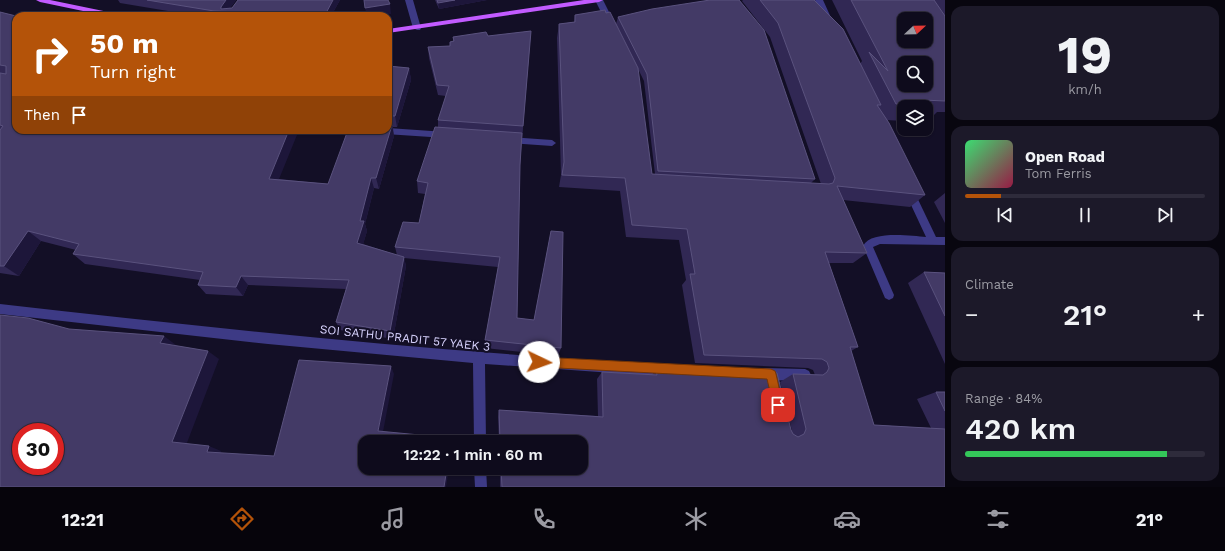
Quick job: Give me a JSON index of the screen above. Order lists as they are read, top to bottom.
{
  "streets": {
    "street": ["SOI SATHU PRADIT 57 YAEK 3"]
  },
  "north": "right",
  "page": {
    "tile": [
      ["19", "km/h"],
      "Climate",
      ["Range · 84%", "420 km"]
    ],
    "turn": ["50 m", "Turn right"],
    "then": "Then",
    "song": ["Open Road", "Tom Ferris"],
    "heat": ["−", "21°", "+"],
    "limit": "30",
    "trip": "12:22 · 1 min · 60 m",
    "tabs": ["12:21", "21°"]
  }
}
